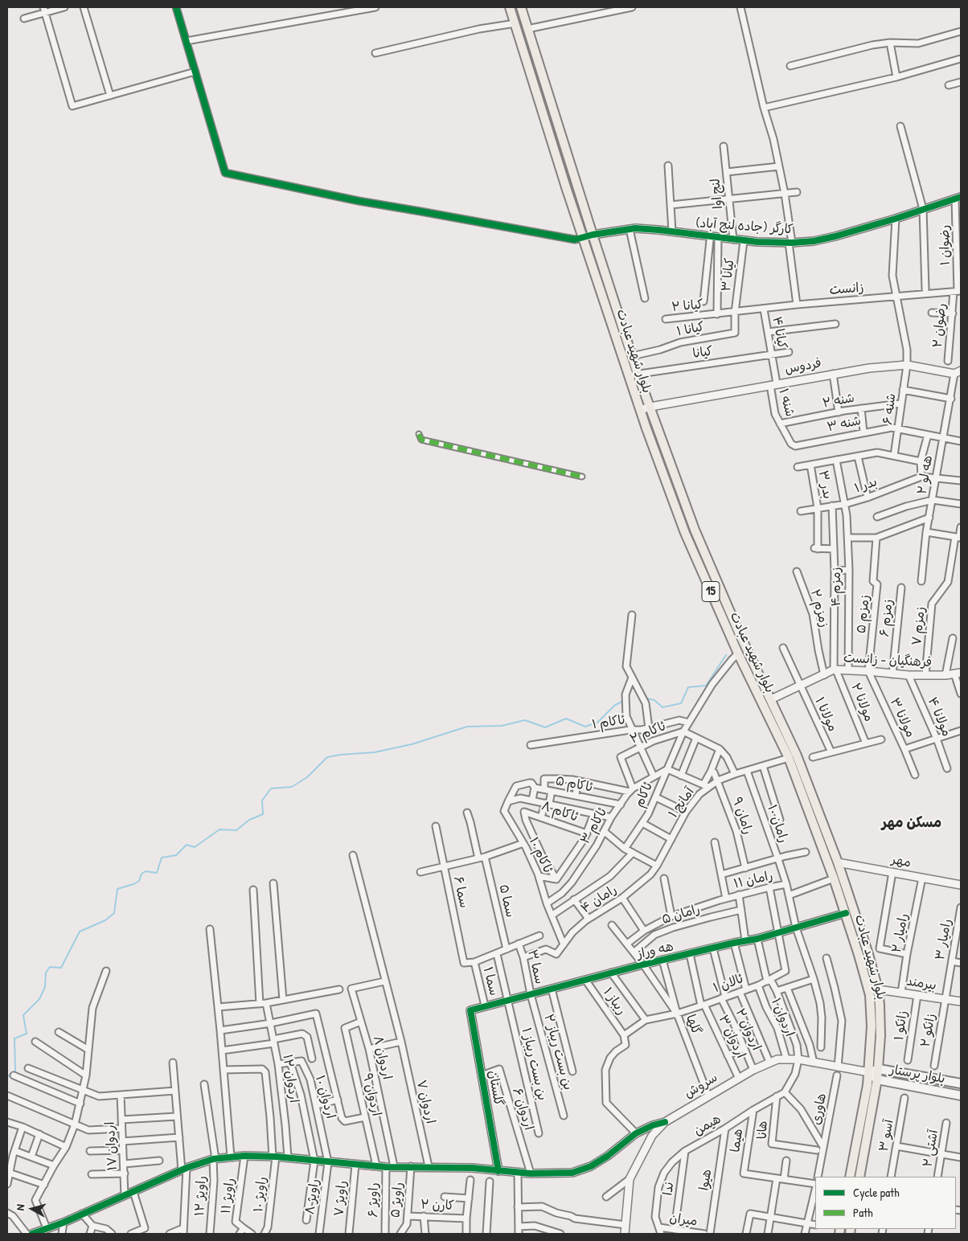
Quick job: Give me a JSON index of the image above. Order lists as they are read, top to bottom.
{
  "streets": {
    "main road": ["بلوار شهید عبادت", "15", "بلوار پرستار"],
    "street": [
      "لنج اوا",
      "کارگر (جاده لنج آباد)",
      "رضوان ۱",
      "کیانا ۳",
      "زانست",
      "کیانا ۲",
      "رضوان ۲",
      "کیانا ۱",
      "کیانا ۴",
      "کیانا",
      "فردوس",
      "شنه ۲",
      "شنه ۱",
      "شنه ۶",
      "شنه ۳",
      "هه لو ۲",
      "بدر ۳",
      "بدر ۱",
      "زمزم ۴",
      "زمزم ۲",
      "زمزم ۵",
      "زمزم ۶",
      "زمزم ۷",
      "فرهنگیان - زانست",
      "مولانا ۲",
      "مولانا ۱",
      "مولانا ۴",
      "مولانا ۳",
      "ئاکام ۱",
      "ئاکام ۲",
      "ئاکام ۵",
      "ئاکام",
      "آمانج ۱",
      "ئاکام ۸",
      "رامان ۹",
      "رامان ۱۰",
      "ئاکام ۳",
      "ئاکام ۱۰",
      "مهر",
      "رامان ۱۱",
      "سما ۶",
      "رامان ۴",
      "سما ۵",
      "رامان ۵",
      "رامیار ۲",
      "رامیار ۳",
      "هه وراز",
      "سما ۳",
      "سما ۱",
      "ئالان ۱",
      "بیرمند",
      "ریباز ۱",
      "اردوان ۱",
      "گلها",
      "زانکو ۱",
      "اردوان ۲",
      "زانکو ۲",
      "اردوان ۳",
      "بن بست ریباز ۲",
      "اردوان ۸",
      "بن بست ریباز ۱",
      "اردوان ۱۲",
      "سروش",
      "گلستان",
      "اردوان ۹",
      "اردوان ۱۰",
      "اردوان ۷",
      "اردوان ۶",
      "هاوری",
      "هیمن",
      "هانا",
      "آسو ۳",
      "هیما",
      "اردوان ۱۷",
      "آشتی ۲",
      "هیوا",
      "ندا",
      "راویژ ۱۰",
      "راویژ ۱۲",
      "راویژ ۱۱",
      "راویژ ۸",
      "راویژ ۷",
      "راویژ ۶",
      "راویژ ۵",
      "کارن ۲",
      "میران"
    ]
  },
  "crossings": [
    ["لنج اوا", "کارگر (جاده لنج آباد)"],
    ["کارگر (جاده لنج آباد)", "رضوان ۱"],
    ["کارگر (جاده لنج آباد)", "کیانا ۳"],
    ["کارگر (جاده لنج آباد)", "بلوار شهید عبادت"],
    ["رضوان ۱", "زانست"],
    ["رضوان ۱", "رضوان ۲"],
    ["کیانا ۳", "زانست"],
    ["کیانا ۳", "کیانا ۲"],
    ["کیانا ۳", "کیانا ۱"],
    ["زانست", "کیانا ۲"],
    ["زانست", "رضوان ۲"],
    ["زانست", "کیانا ۱"],
    ["زانست", "کیانا ۴"],
    ["کیانا ۲", "کیانا ۱"],
    ["کیانا ۱", "بلوار شهید عبادت"],
    ["کیانا ۴", "کیانا"],
    ["کیانا ۴", "فردوس"],
    ["کیانا ۴", "شنه ۱"],
    ["بلوار شهید عبادت", "کیانا"],
    ["بلوار شهید عبادت", "فردوس"],
    ["بلوار شهید عبادت", "فرهنگیان - زانست"],
    ["بلوار شهید عبادت", "ئاکام"],
    ["بلوار شهید عبادت", "آمانج ۱"],
    ["بلوار شهید عبادت", "مهر"],
    ["بلوار شهید عبادت", "هه وراز"],
    ["بلوار شهید عبادت", "بیرمند"],
    ["بلوار شهید عبادت", "بلوار پرستار"],
    ["بلوار شهید عبادت", "سروش"],
    ["فردوس", "شنه ۱"],
    ["فردوس", "شنه ۶"],
    ["فردوس", "هه لو ۲"],
    ["شنه ۲", "شنه ۱"],
    ["شنه ۲", "شنه ۶"],
    ["شنه ۱", "شنه ۳"],
    ["شنه ۶", "شنه ۳"],
    ["شنه ۳", "هه لو ۲"],
    ["هه لو ۲", "بدر ۱"],
    ["بدر ۳", "بدر ۱"],
    ["بدر ۱", "زمزم ۴"],
    ["زمزم ۴", "فرهنگیان - زانست"],
    ["زمزم ۲", "فرهنگیان - زانست"],
    ["زمزم ۵", "فرهنگیان - زانست"],
    ["زمزم ۵", "مولانا ۳"],
    ["زمزم ۶", "فرهنگیان - زانست"],
    ["زمزم ۷", "فرهنگیان - زانست"],
    ["فرهنگیان - زانست", "مولانا ۲"],
    ["فرهنگیان - زانست", "مولانا ۱"],
    ["فرهنگیان - زانست", "مولانا ۴"],
    ["فرهنگیان - زانست", "مولانا ۳"],
    ["ئاکام ۱", "ئاکام"],
    ["ئاکام ۲", "ئاکام"],
    ["ئاکام ۲", "ئاکام ۳"],
    ["ئاکام ۵", "ئاکام ۳"],
    ["ئاکام", "ئاکام ۳"],
    ["آمانج ۱", "رامان ۹"],
    ["آمانج ۱", "رامان ۱۰"],
    ["آمانج ۱", "رامان ۴"],
    ["رامان ۱۰", "رامان ۱۱"],
    ["رامان ۱۰", "هه وراز"],
    ["ئاکام ۳", "ئاکام ۱۰"],
    ["ئاکام ۱۰", "رامان ۴"],
    ["مهر", "رامیار ۲"],
    ["سما ۶", "سما ۱"],
    ["رامان ۴", "سما ۳"],
    ["رامیار ۲", "بیرمند"],
    ["رامیار ۳", "بیرمند"],
    ["رامیار ۳", "زانکو ۲"],
    ["هه وراز", "سما ۳"],
    ["هه وراز", "سما ۱"],
    ["هه وراز", "ئالان ۱"],
    ["هه وراز", "ریباز ۱"],
    ["هه وراز", "گلها"],
    ["هه وراز", "اردوان ۲"],
    ["هه وراز", "اردوان ۳"],
    ["هه وراز", "بن بست ریباز ۲"],
    ["هه وراز", "بن بست ریباز ۱"],
    ["هه وراز", "گلستان"],
    ["سما ۳", "بن بست ریباز ۲"],
    ["ئالان ۱", "اردوان ۱"],
    ["ئالان ۱", "گلها"],
    ["ئالان ۱", "اردوان ۲"],
    ["ئالان ۱", "اردوان ۳"],
    ["بیرمند", "زانکو ۱"],
    ["بیرمند", "زانکو ۲"],
    ["اردوان ۱", "سروش"],
    ["گلها", "سروش"],
    ["اردوان ۲", "سروش"],
    ["اردوان ۳", "سروش"],
    ["اردوان ۸", "اردوان ۹"],
    ["اردوان ۸", "اردوان ۷"],
    ["بلوار پرستار", "سروش"],
    ["گلستان", "اردوان ۶"],
    ["اردوان ۱۰", "راویژ ۸"],
    ["هیمن", "هانا"],
    ["هیمن", "هیما"],
    ["هیمن", "هیوا"],
    ["هیمن", "ندا"],
    ["هیمن", "میران"],
    ["ندا", "میران"],
    ["راویژ ۵", "کارن ۲"]
  ],
  "districts": ["مسکن مهر"],
  "legend": ["Cycle path", "Path"],
  "north": "left"
}
